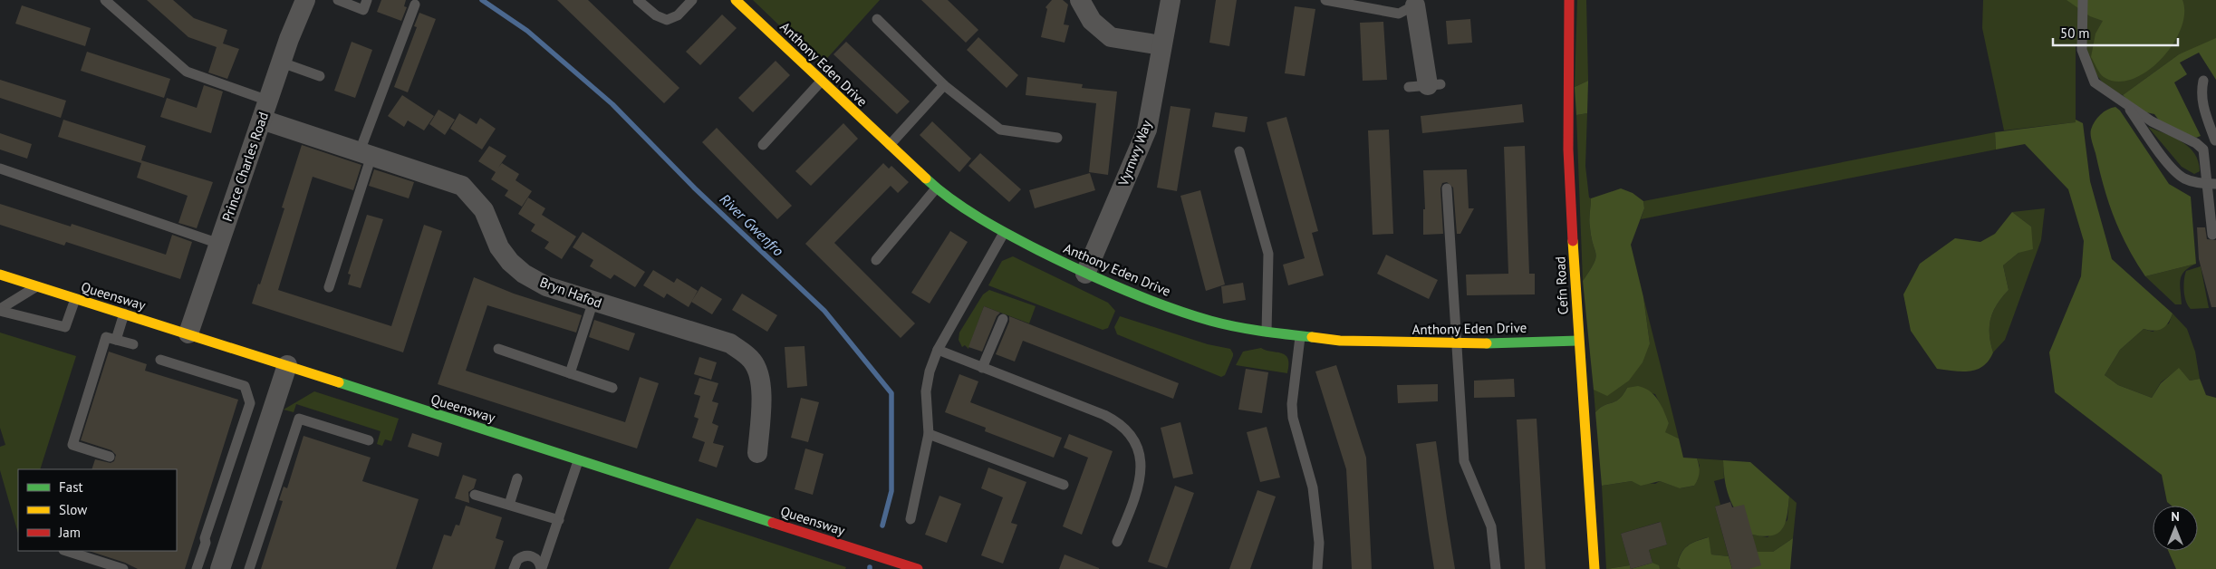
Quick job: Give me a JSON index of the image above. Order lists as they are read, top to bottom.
{
  "streets": {
    "street": [
      "Anthony Eden Drive",
      "Vyrnwy Way",
      "Prince Charles Road",
      "Cefn Road",
      "Bryn Hafod",
      "Queensway"
    ]
  },
  "crossings": [
    ["Anthony Eden Drive", "Vyrnwy Way"],
    ["Anthony Eden Drive", "Cefn Road"],
    ["Prince Charles Road", "Bryn Hafod"],
    ["Prince Charles Road", "Queensway"]
  ],
  "water": ["River Gwenfro"],
  "legend": ["Fast", "Slow", "Jam"],
  "scale_bar": "50 m",
  "north": "top"
}
